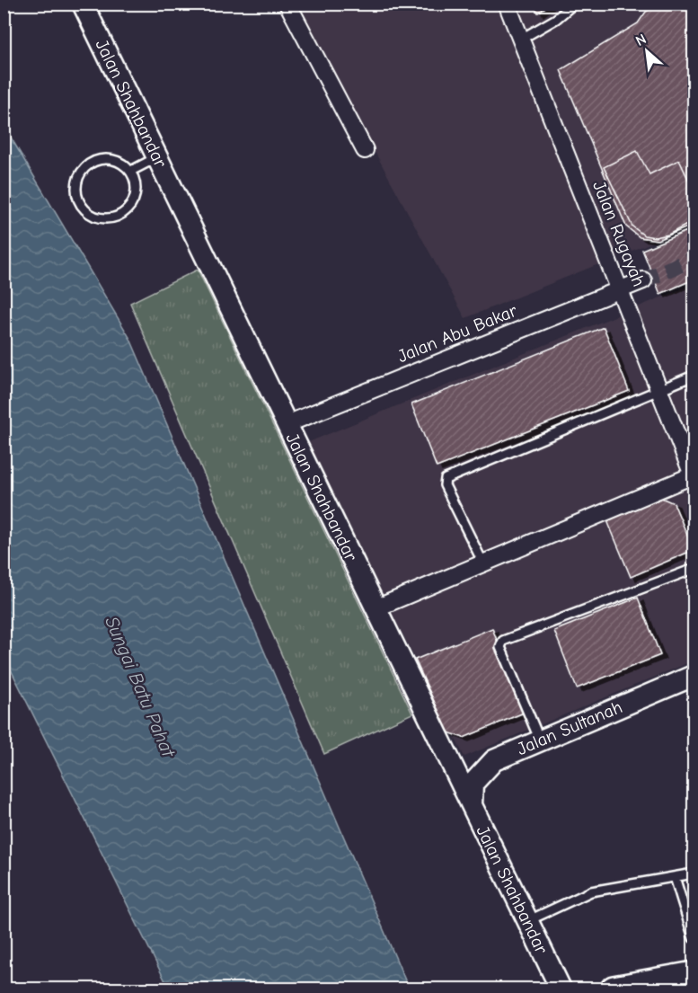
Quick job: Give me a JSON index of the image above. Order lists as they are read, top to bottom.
{
  "streets": {
    "street": [
      "Jalan Shahbandar",
      "Jalan Rugayah",
      "Jalan Abu Bakar",
      "Jalan Sultanah"
    ]
  },
  "crossings": [
    ["Jalan Shahbandar", "Jalan Abu Bakar"],
    ["Jalan Shahbandar", "Jalan Sultanah"],
    ["Jalan Rugayah", "Jalan Abu Bakar"]
  ],
  "water": ["Sungai Batu Pahat"],
  "north": "top left"
}
